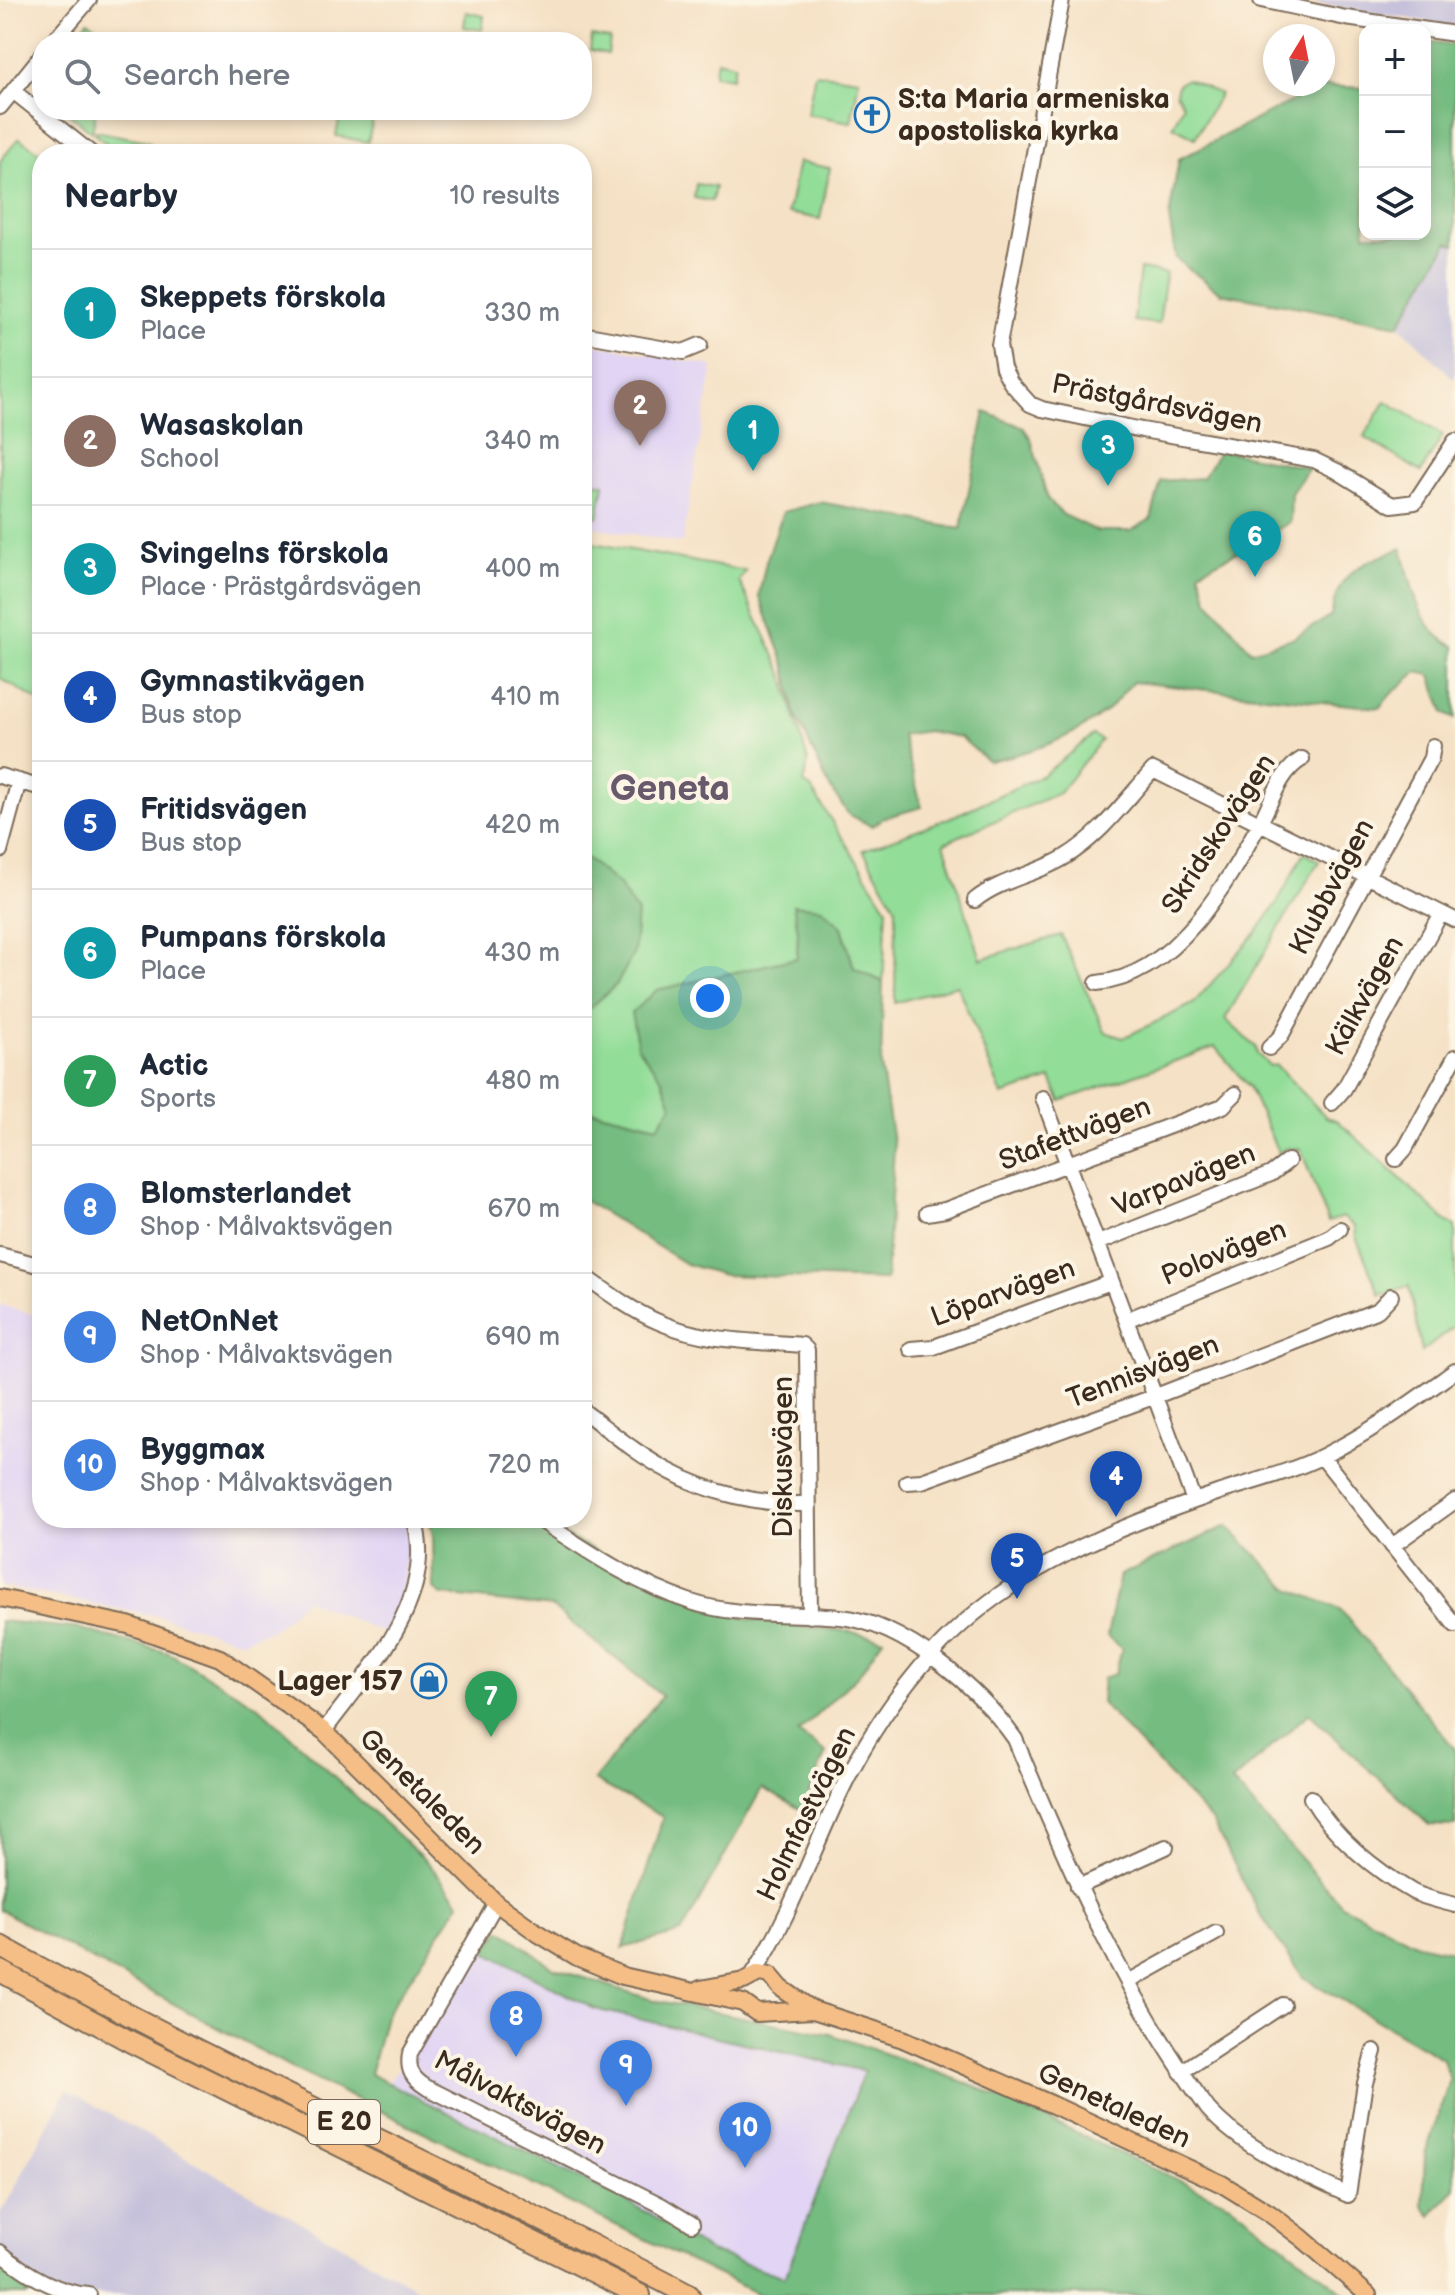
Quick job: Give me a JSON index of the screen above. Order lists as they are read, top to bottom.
{
  "streets": {
    "highway": ["E 20"],
    "main road": ["Genetaleden"],
    "street": [
      "Prästgårdsvägen",
      "Skridskovägen",
      "Klubbvägen",
      "Kälkvägen",
      "Stafettvägen",
      "Varpavägen",
      "Polovägen",
      "Löparvägen",
      "Tennisvägen",
      "Diskusvägen",
      "Holmfastvägen",
      "Målvaktsvägen"
    ]
  },
  "crossings": [
    ["Genetaleden", "Holmfastvägen"],
    ["Genetaleden", "Målvaktsvägen"]
  ],
  "districts": ["Geneta"],
  "places": {
    "church": ["S:ta Maria armeniska apostoliska kyrka"],
    "shop": ["Lager 157"]
  },
  "north": "top",
  "page": {
    "map_buttons": ["+", "−"],
    "search": "Search here",
    "heading": ["Nearby", "10 results"],
    "list": [
      {
        "mark": "1",
        "name": "Skeppets förskola",
        "note": "Place",
        "value": "330 m"
      },
      {
        "mark": "2",
        "name": "Wasaskolan",
        "note": "School",
        "value": "340 m"
      },
      {
        "mark": "3",
        "name": "Svingelns förskola",
        "note": "Place · Prästgårdsvägen",
        "value": "400 m"
      },
      {
        "mark": "4",
        "name": "Gymnastikvägen",
        "note": "Bus stop",
        "value": "410 m"
      },
      {
        "mark": "5",
        "name": "Fritidsvägen",
        "note": "Bus stop",
        "value": "420 m"
      },
      {
        "mark": "6",
        "name": "Pumpans förskola",
        "note": "Place",
        "value": "430 m"
      },
      {
        "mark": "7",
        "name": "Actic",
        "note": "Sports",
        "value": "480 m"
      },
      {
        "mark": "8",
        "name": "Blomsterlandet",
        "note": "Shop · Målvaktsvägen",
        "value": "670 m"
      },
      {
        "mark": "9",
        "name": "NetOnNet",
        "note": "Shop · Målvaktsvägen",
        "value": "690 m"
      },
      {
        "mark": "10",
        "name": "Byggmax",
        "note": "Shop · Målvaktsvägen",
        "value": "720 m"
      }
    ],
    "pins": [
      "2",
      "1",
      "3",
      "6",
      "4",
      "5",
      "7",
      "8",
      "9",
      "10"
    ]
  }
}
